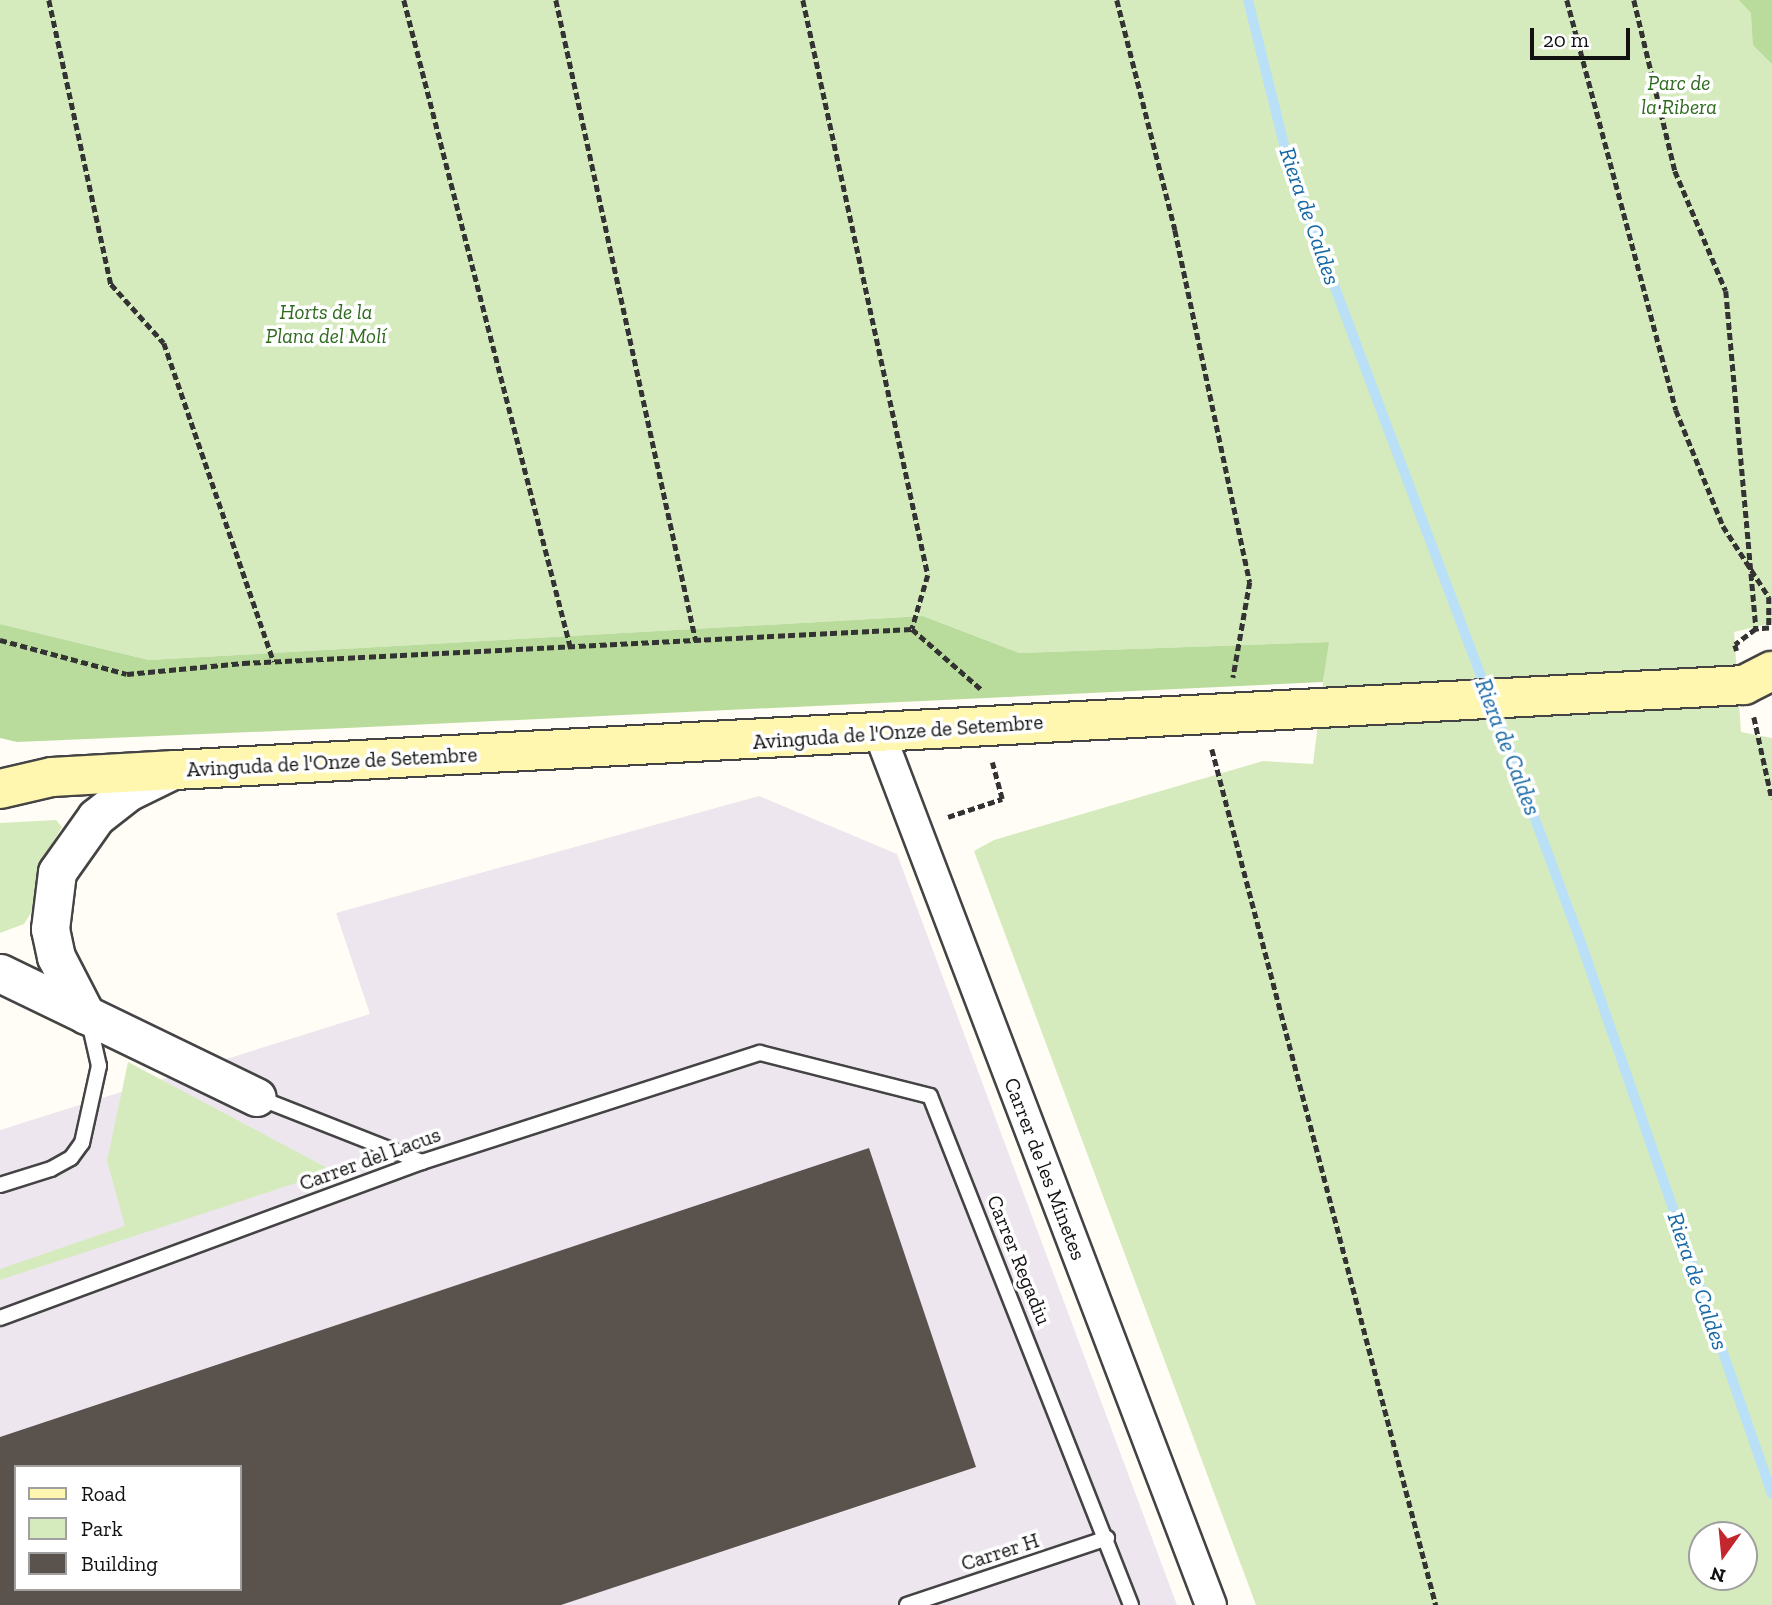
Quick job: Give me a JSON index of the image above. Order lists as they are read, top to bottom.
{
  "streets": {
    "main road": ["Avinguda de l'Onze de Setembre"],
    "street": ["Carrer de les Minetes"],
    "lane": ["Carrer del Lacus", "Carrer Regadiu", "Carrer H"]
  },
  "crossings": [
    ["Avinguda de l'Onze de Setembre", "Carrer de les Minetes"],
    ["Carrer del Lacus", "Carrer Regadiu"],
    ["Carrer Regadiu", "Carrer H"]
  ],
  "water": ["Riera de Caldes"],
  "parks": ["Parc de la Ribera", "Horts de la Plana del Molí"],
  "legend": ["Road", "Park", "Building"],
  "scale_bar": "20 m",
  "north": "bottom"
}
